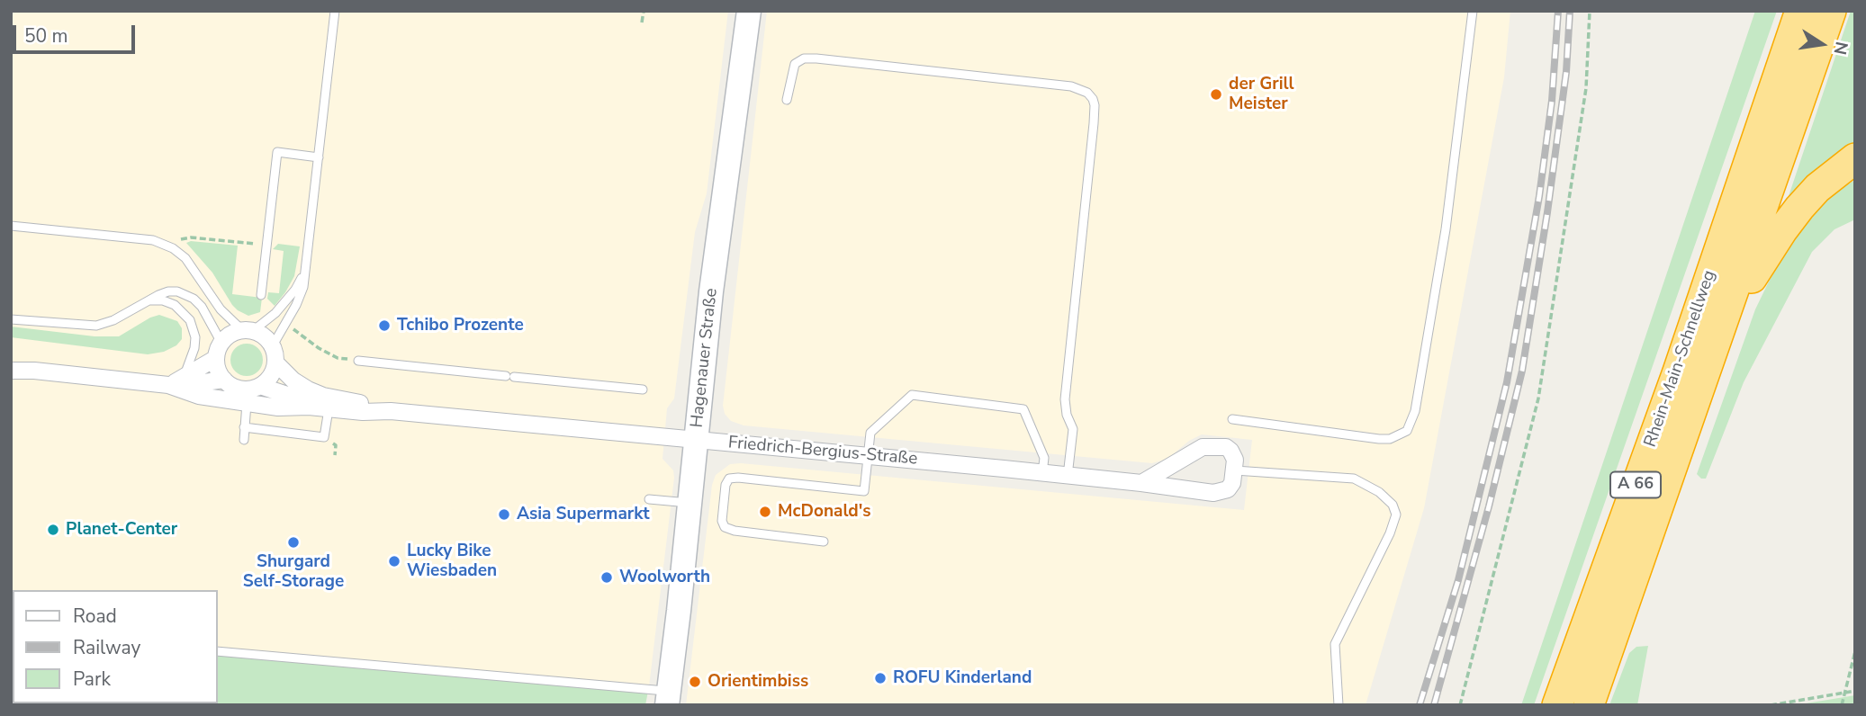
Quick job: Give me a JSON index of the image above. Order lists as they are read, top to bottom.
{
  "streets": {
    "highway": ["Rhein-Main-Schnellweg", "A 66"],
    "street": ["Hagenauer Straße", "Friedrich-Bergius-Straße"]
  },
  "crossings": [
    ["Hagenauer Straße", "Friedrich-Bergius-Straße"]
  ],
  "places": [
    "der Grill Meister",
    "Tchibo Prozente",
    "McDonald's",
    "Asia Supermarkt",
    "Planet-Center",
    "Shurgard Self-Storage",
    "Lucky Bike Wiesbaden",
    "Woolworth",
    "ROFU Kinderland",
    "Orientimbiss"
  ],
  "legend": ["Road", "Railway", "Park"],
  "scale_bar": "50 m",
  "north": "right"
}
